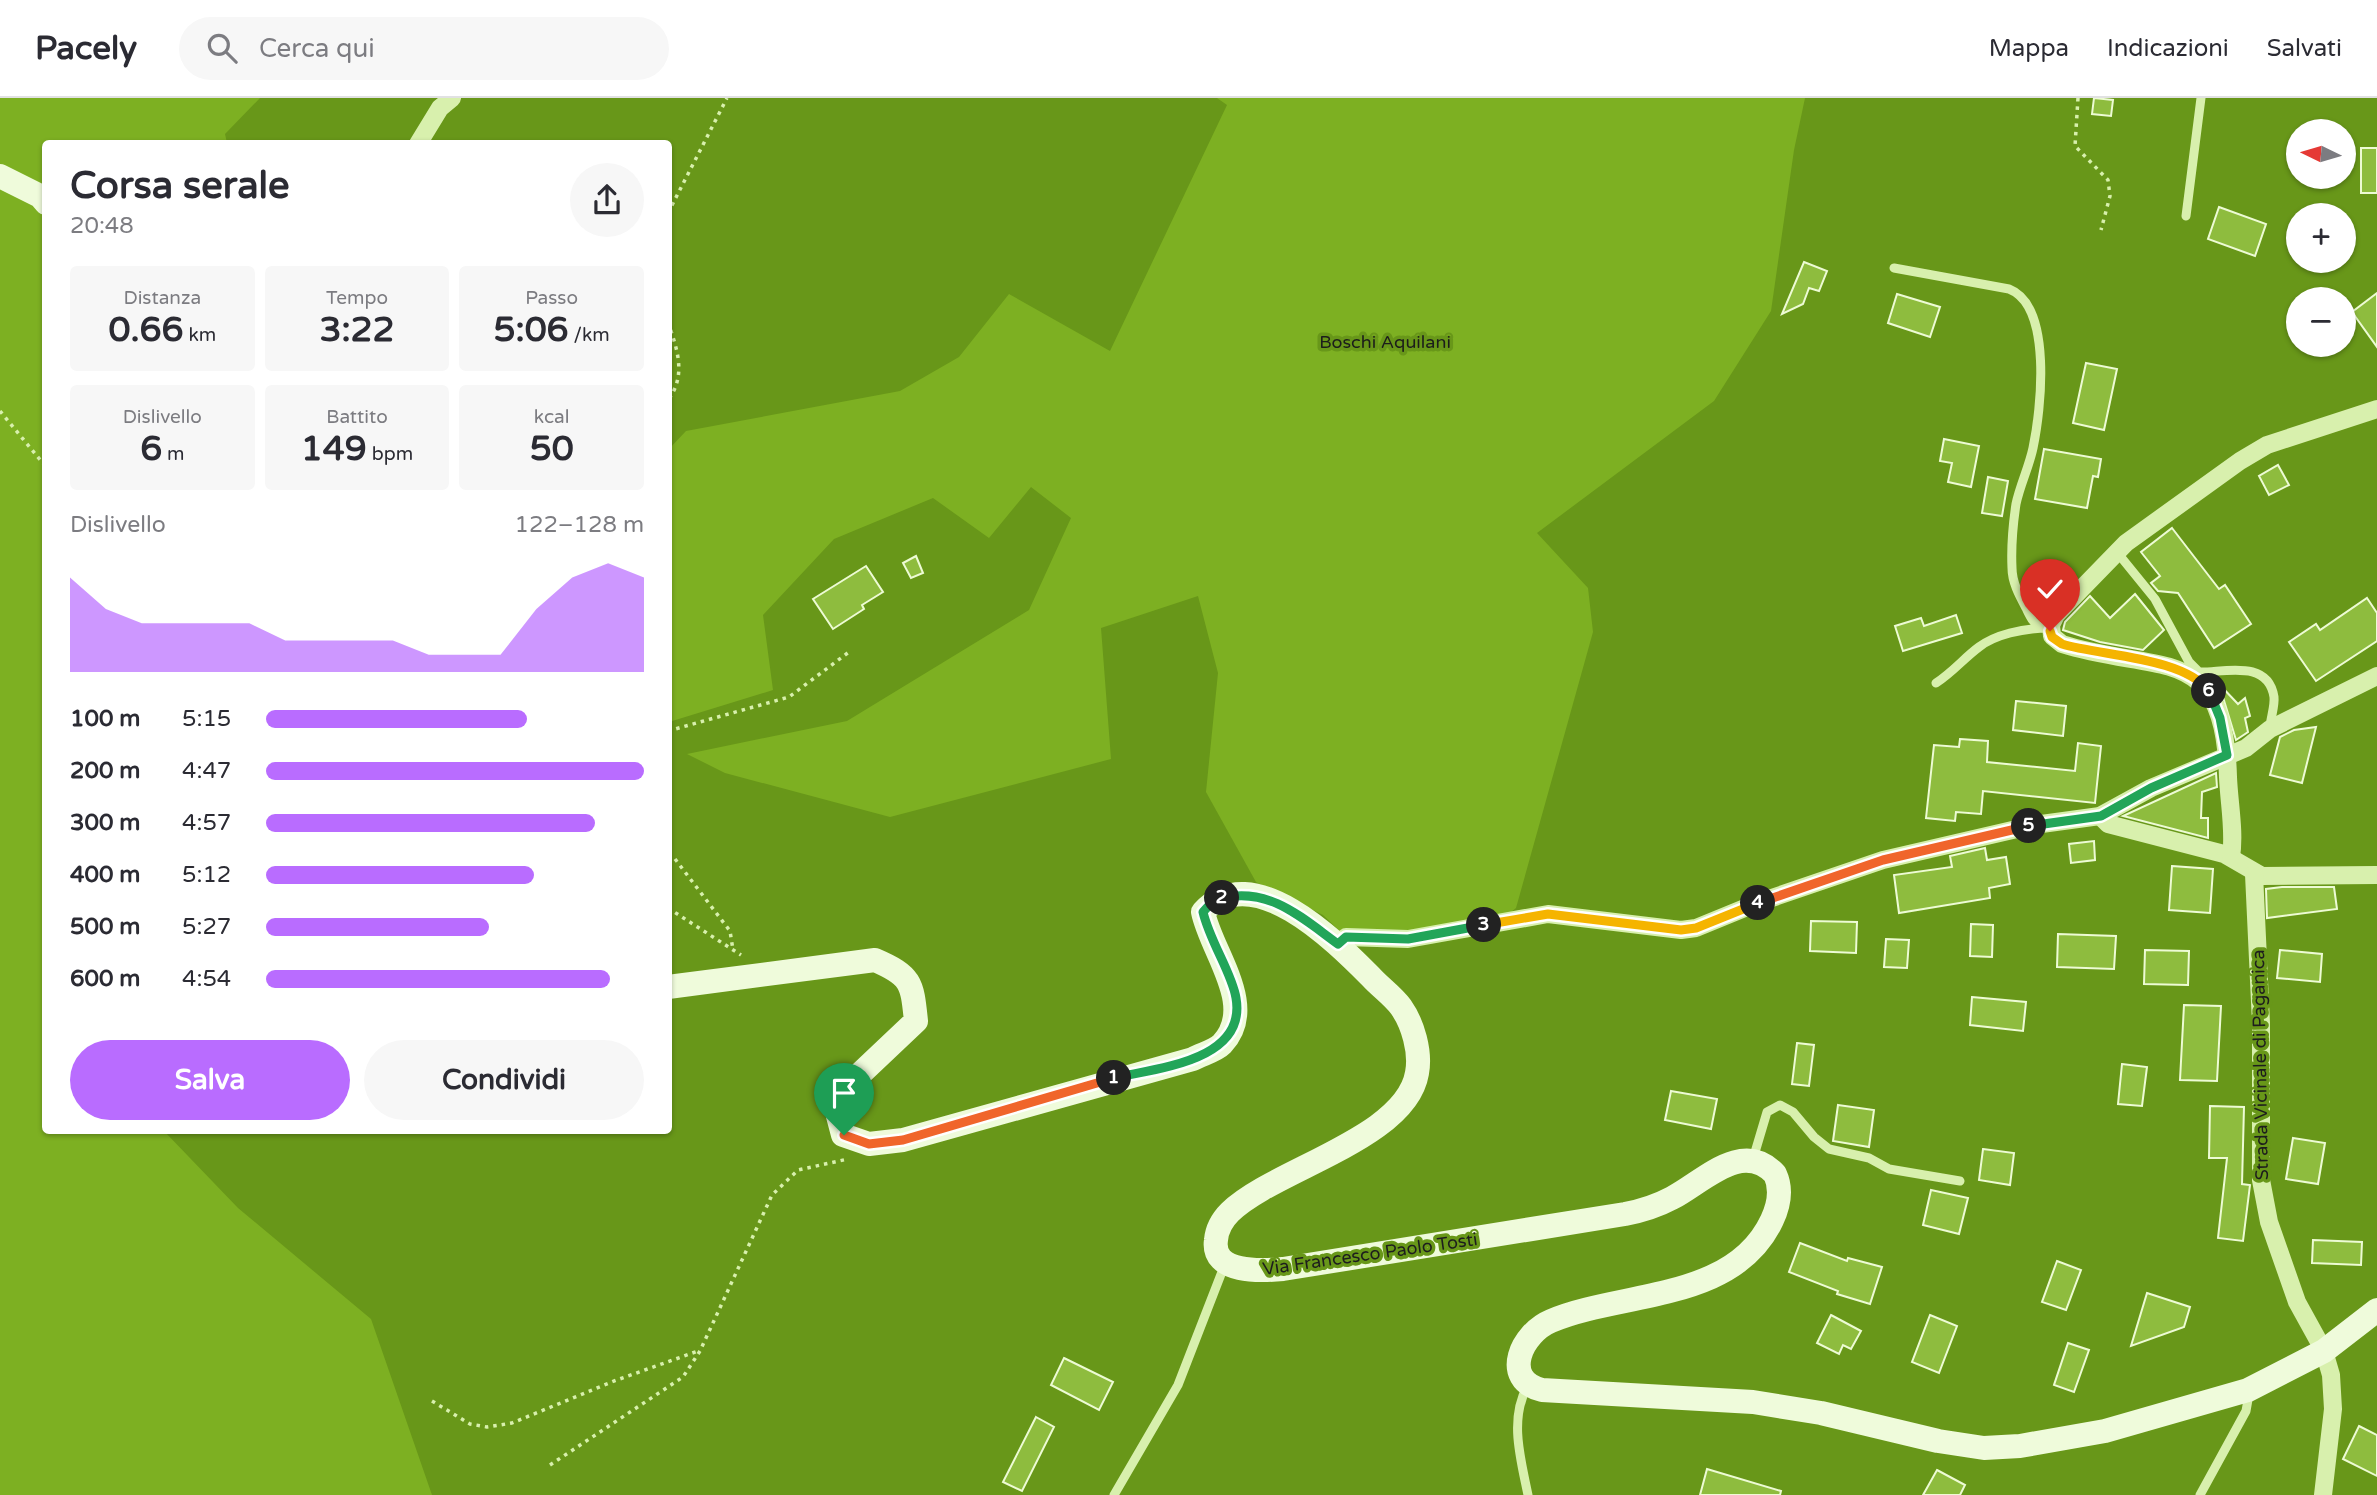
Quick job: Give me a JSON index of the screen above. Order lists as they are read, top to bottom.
{
  "streets": {
    "main road": ["Via Francesco Paolo Tosti"],
    "street": ["Strada Vicinale di Paganica"]
  },
  "parks": ["Boschi Aquilani"],
  "north": "left",
  "page": {
    "header": "Pacely",
    "search": "Cerca qui",
    "nav": ["Mappa", "Indicazioni", "Salvati"],
    "map_buttons": ["+", "−"],
    "heading": ["Corsa serale", "20:48"],
    "stats": [
      ["Distanza", "0.66 km"],
      ["Tempo", "3:22"],
      ["Passo", "5:06 /km"],
      ["Dislivello", "6 m"],
      ["Battito", "149 bpm"],
      ["kcal", "50"]
    ],
    "chart": ["Dislivello", "122–128 m"],
    "pins": [
      "6",
      "5",
      "2",
      "4",
      "3",
      "1"
    ],
    "list": [
      {
        "name": "100 m",
        "note": "5:15"
      },
      {
        "name": "200 m",
        "note": "4:47"
      },
      {
        "name": "300 m",
        "note": "4:57"
      },
      {
        "name": "400 m",
        "note": "5:12"
      },
      {
        "name": "500 m",
        "note": "5:27"
      },
      {
        "name": "600 m",
        "note": "4:54"
      }
    ],
    "buttons": ["Salva", "Condividi"]
  }
}
